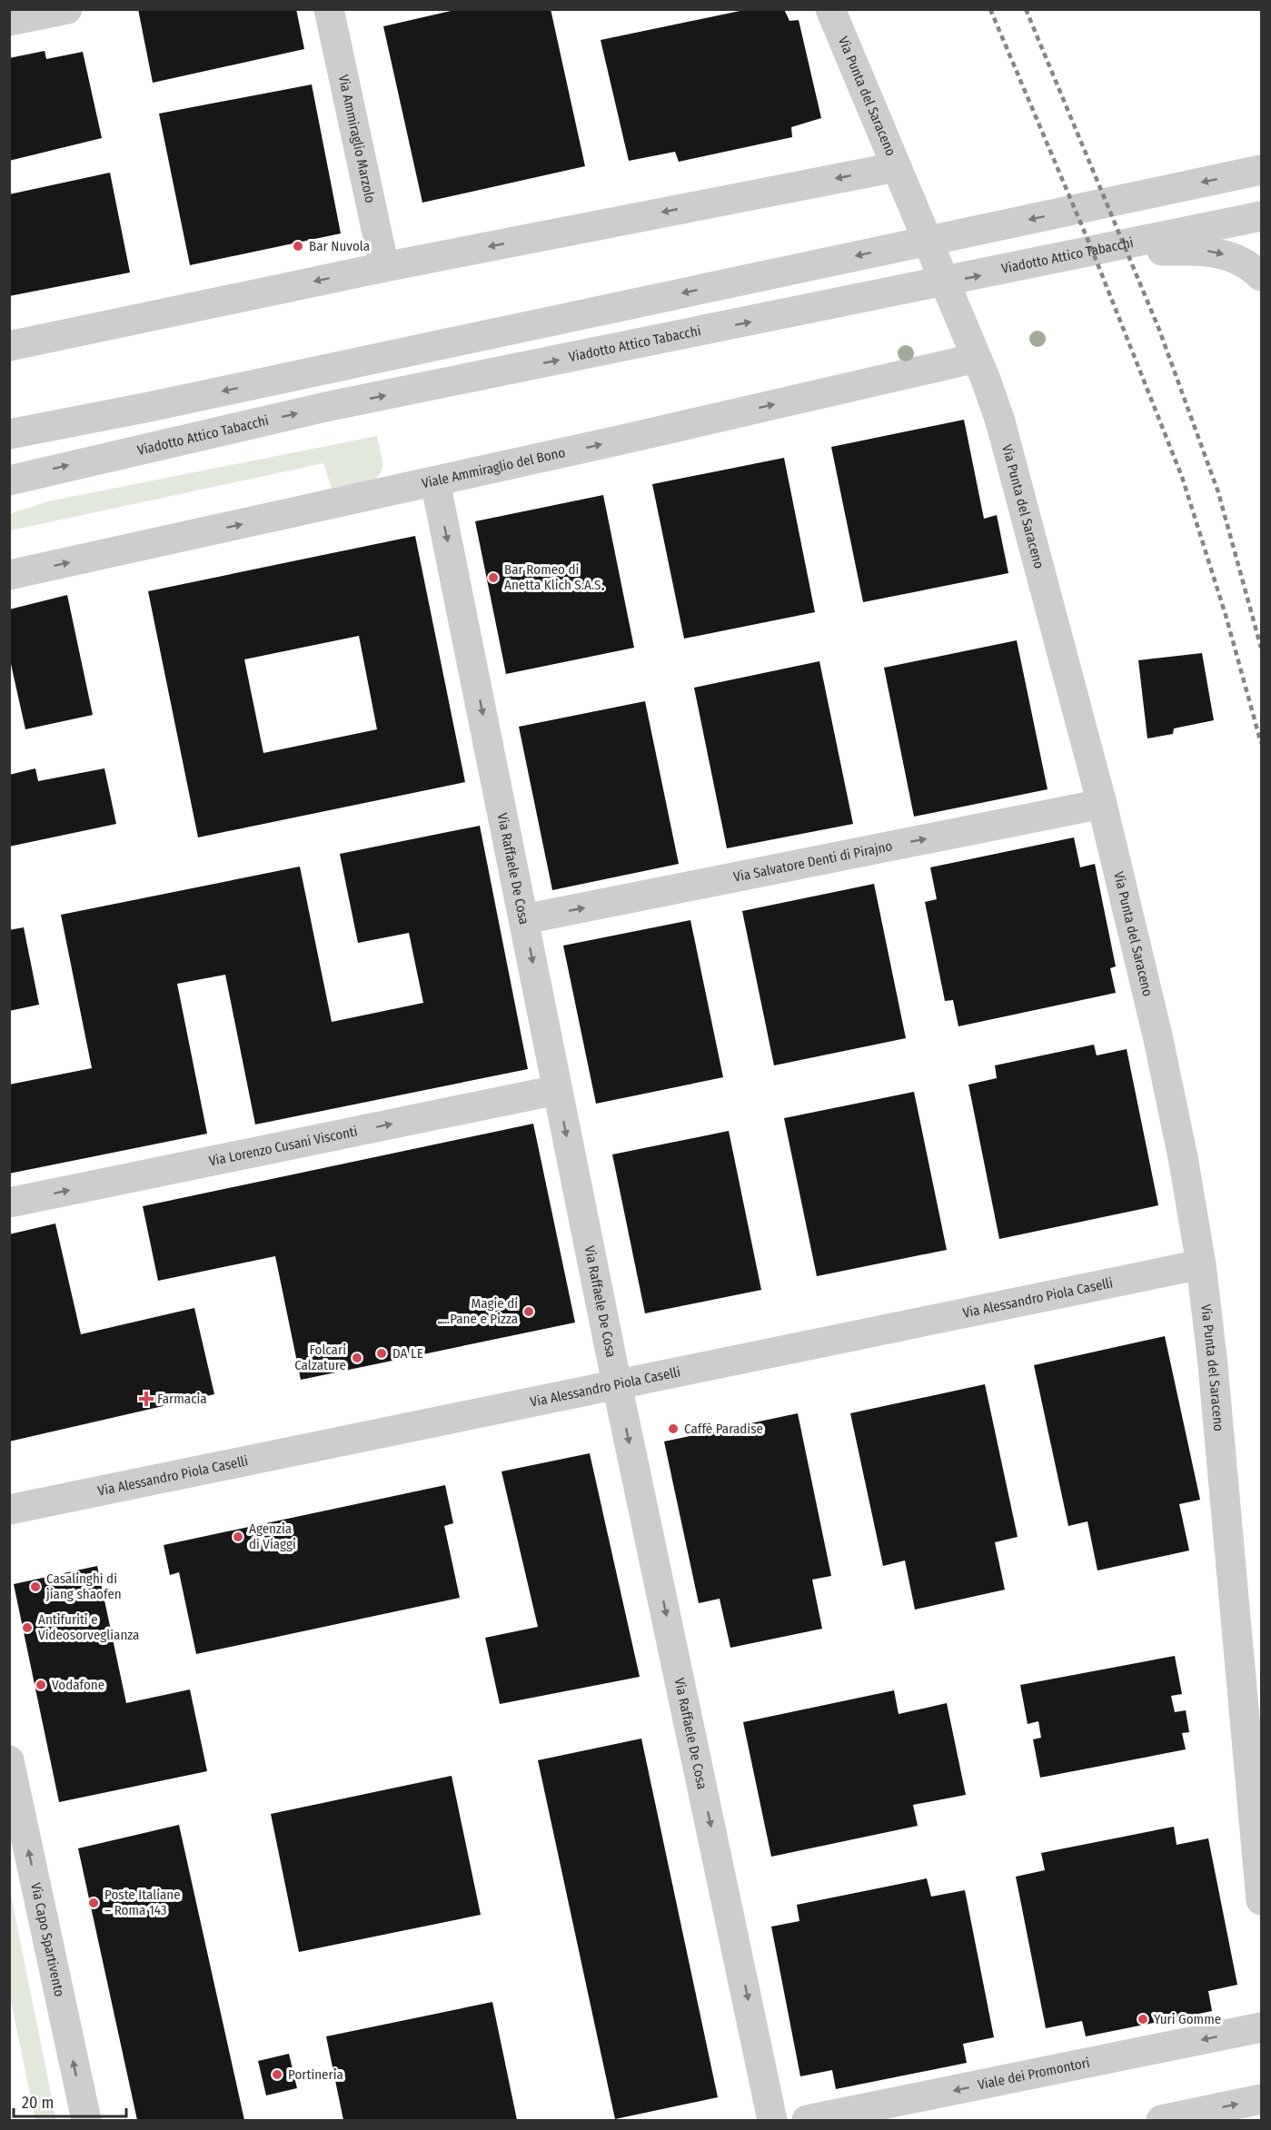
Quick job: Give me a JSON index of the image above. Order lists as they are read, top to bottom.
{
  "streets": {
    "street": [
      "Via Punta del Saraceno",
      "Via Ammiraglio Marzolo",
      "Viadotto Attico Tabacchi",
      "Viale Ammiraglio del Bono",
      "Via Salvatore Denti di Pirajno",
      "Via Raffaele De Cosa",
      "Via Lorenzo Cusani Visconti",
      "Via Alessandro Piola Caselli",
      "Via Capo Spartivento",
      "Viale dei Promontori"
    ]
  },
  "crossings": [
    ["Via Punta del Saraceno", "Viale Ammiraglio del Bono"],
    ["Via Punta del Saraceno", "Via Salvatore Denti di Pirajno"],
    ["Via Punta del Saraceno", "Via Alessandro Piola Caselli"],
    ["Viale Ammiraglio del Bono", "Via Raffaele De Cosa"],
    ["Via Salvatore Denti di Pirajno", "Via Raffaele De Cosa"],
    ["Via Raffaele De Cosa", "Via Lorenzo Cusani Visconti"],
    ["Via Raffaele De Cosa", "Via Alessandro Piola Caselli"]
  ],
  "one_way": [
    "Via Salvatore Denti di Pirajno",
    "Via Raffaele De Cosa",
    "Via Lorenzo Cusani Visconti",
    "Via Capo Spartivento",
    "Viale dei Promontori"
  ],
  "places": {
    "other": [
      "Bar Nuvola",
      "Bar Romeo di Anetta Klich S.A.S.",
      "Magie di ....Pane e Pizza",
      "DA LE",
      "Folcari Calzature",
      "Caffè Paradise",
      "Agenzia di Viaggi",
      "Casalinghi di jiang shaofen",
      "Antifuriti e Videosorveglianza",
      "Vodafone",
      "Poste Italiane – Roma 143",
      "Yuri Gomme",
      "Portineria"
    ],
    "health": ["Farmacia"]
  },
  "scale_bar": "20 m"
}
